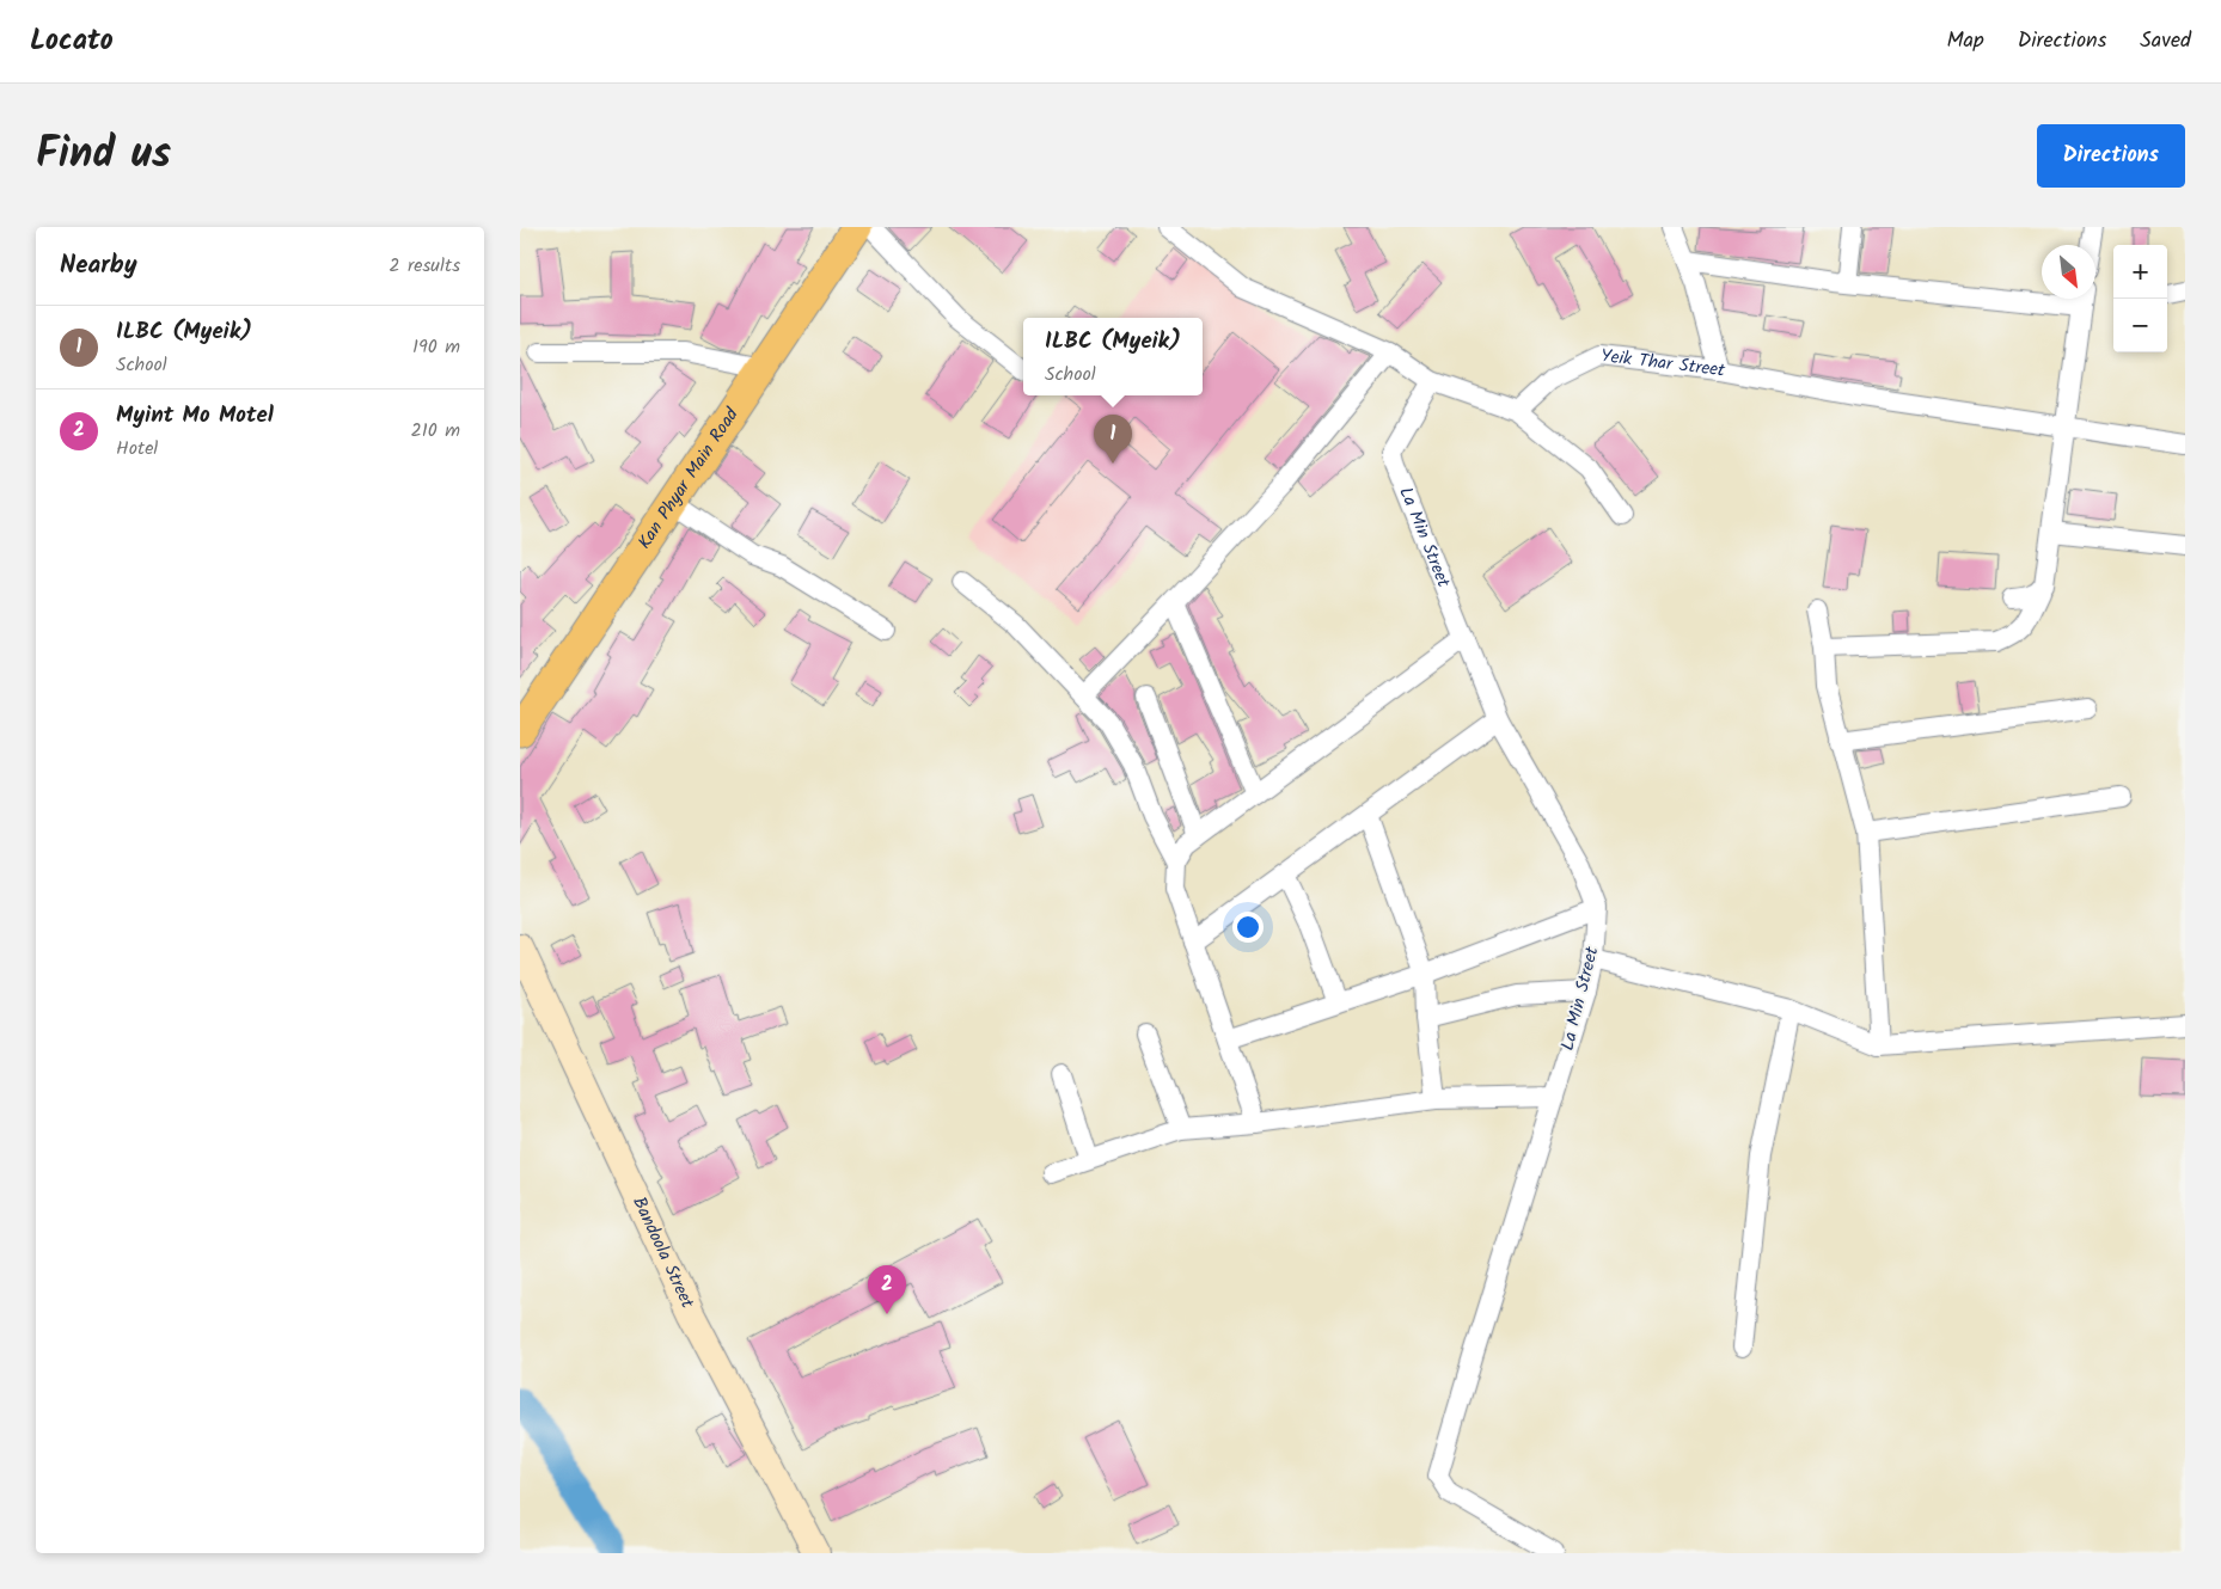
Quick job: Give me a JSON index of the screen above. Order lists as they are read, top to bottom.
{
  "streets": {
    "main road": ["Kan Phyar Main Road"],
    "street": ["Yeik Thar Street", "La Min Street", "Bandoola Street"]
  },
  "north": "bottom right",
  "page": {
    "header": "Locato",
    "nav": ["Map", "Directions", "Saved"],
    "title": "Find us",
    "buttons": "Directions",
    "heading": ["Nearby", "2 results"],
    "map_buttons": ["+", "−"],
    "list": [
      {
        "mark": "1",
        "name": "ILBC (Myeik)",
        "note": "School",
        "value": "190 m"
      },
      {
        "mark": "2",
        "name": "Myint Mo Motel",
        "note": "Hotel",
        "value": "210 m"
      }
    ],
    "popup": ["ILBC (Myeik)", "School"],
    "pins": ["1", "2"]
  }
}
